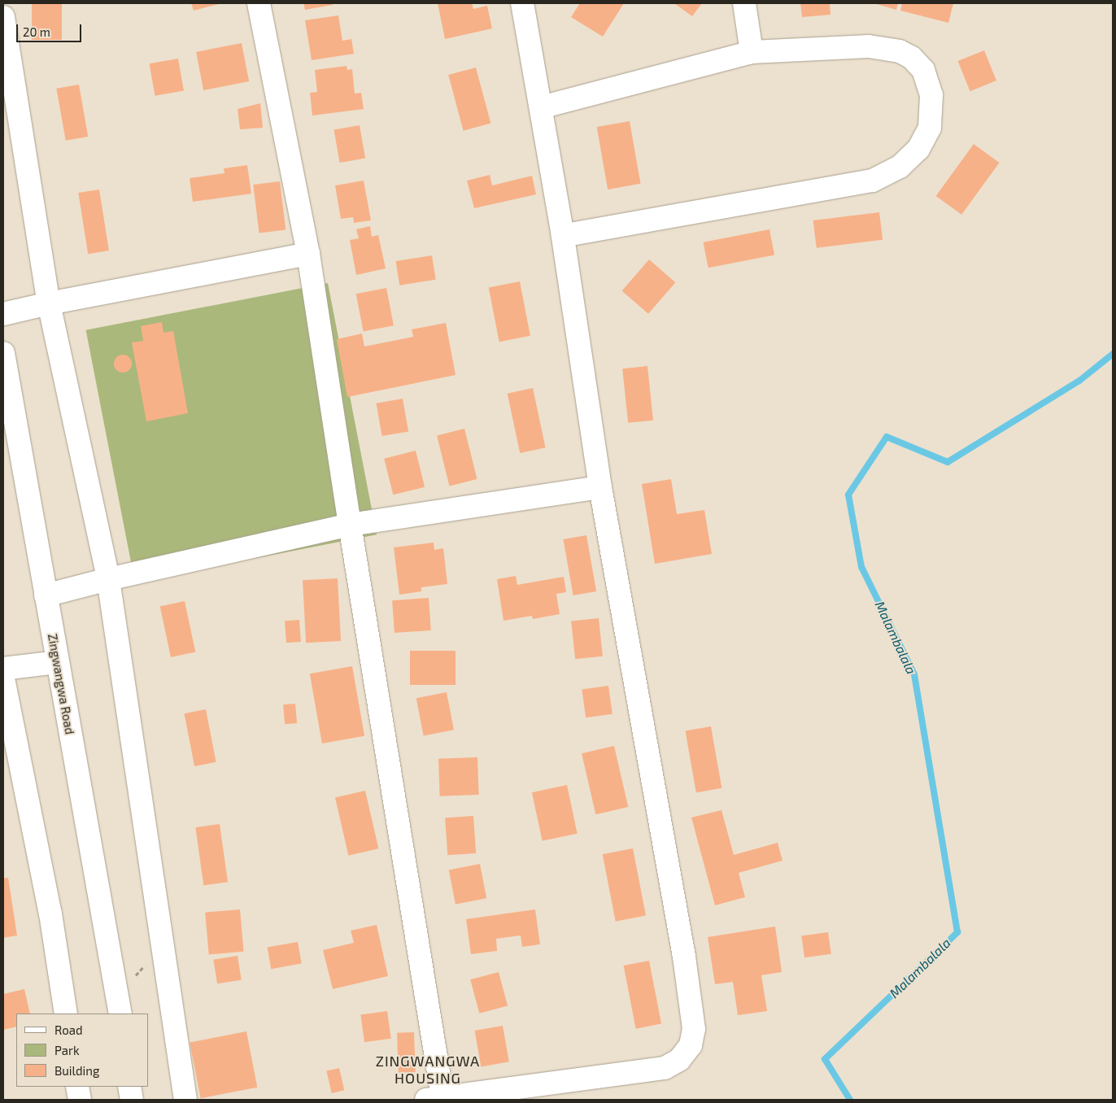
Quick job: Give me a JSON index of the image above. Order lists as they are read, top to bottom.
{
  "streets": {
    "street": ["Zingwangwa Road"]
  },
  "districts": ["ZINGWANGWA HOUSING"],
  "water": ["Malambalala"],
  "legend": ["Road", "Park", "Building"],
  "scale_bar": "20 m"
}
